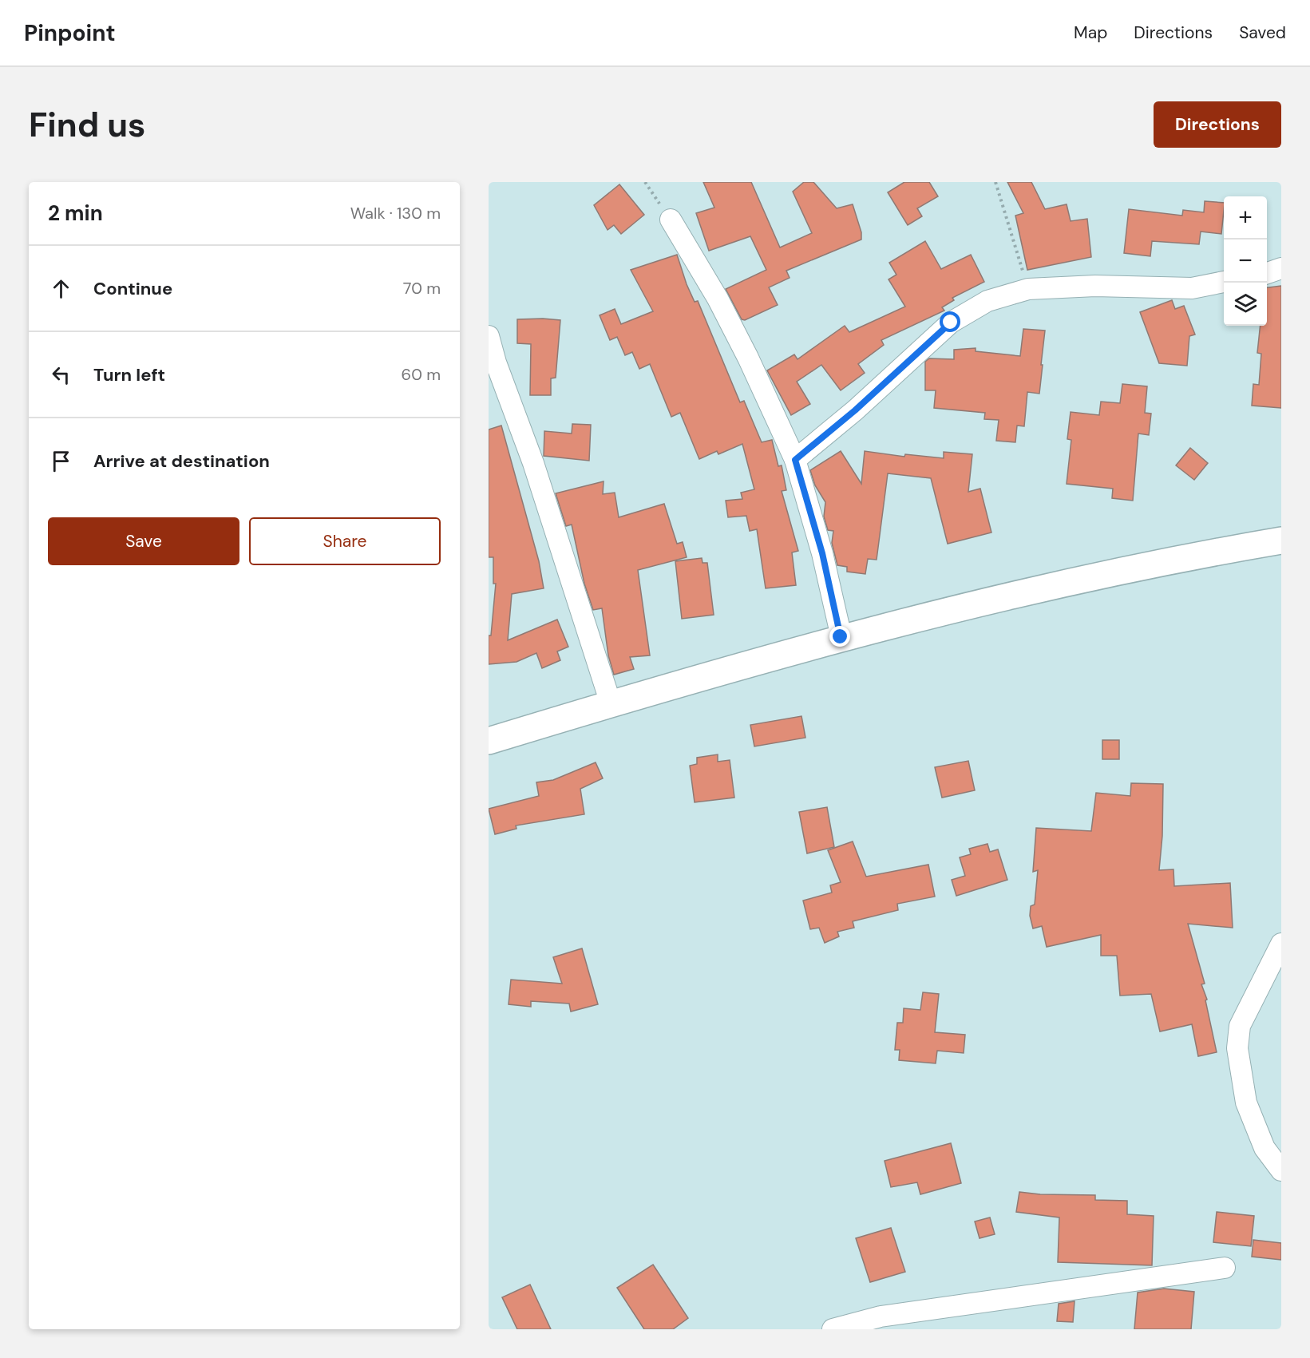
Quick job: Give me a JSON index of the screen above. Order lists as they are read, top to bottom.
{
  "page": {
    "header": "Pinpoint",
    "nav": ["Map", "Directions", "Saved"],
    "buttons": [
      "Directions",
      ["Save", "Share"]
    ],
    "title": "Find us",
    "heading": ["2 min", "Walk · 130 m"],
    "map_buttons": ["+", "−"],
    "list": [
      ["Continue", "70 m"],
      ["Turn left", "60 m"],
      "Arrive at destination"
    ]
  }
}
